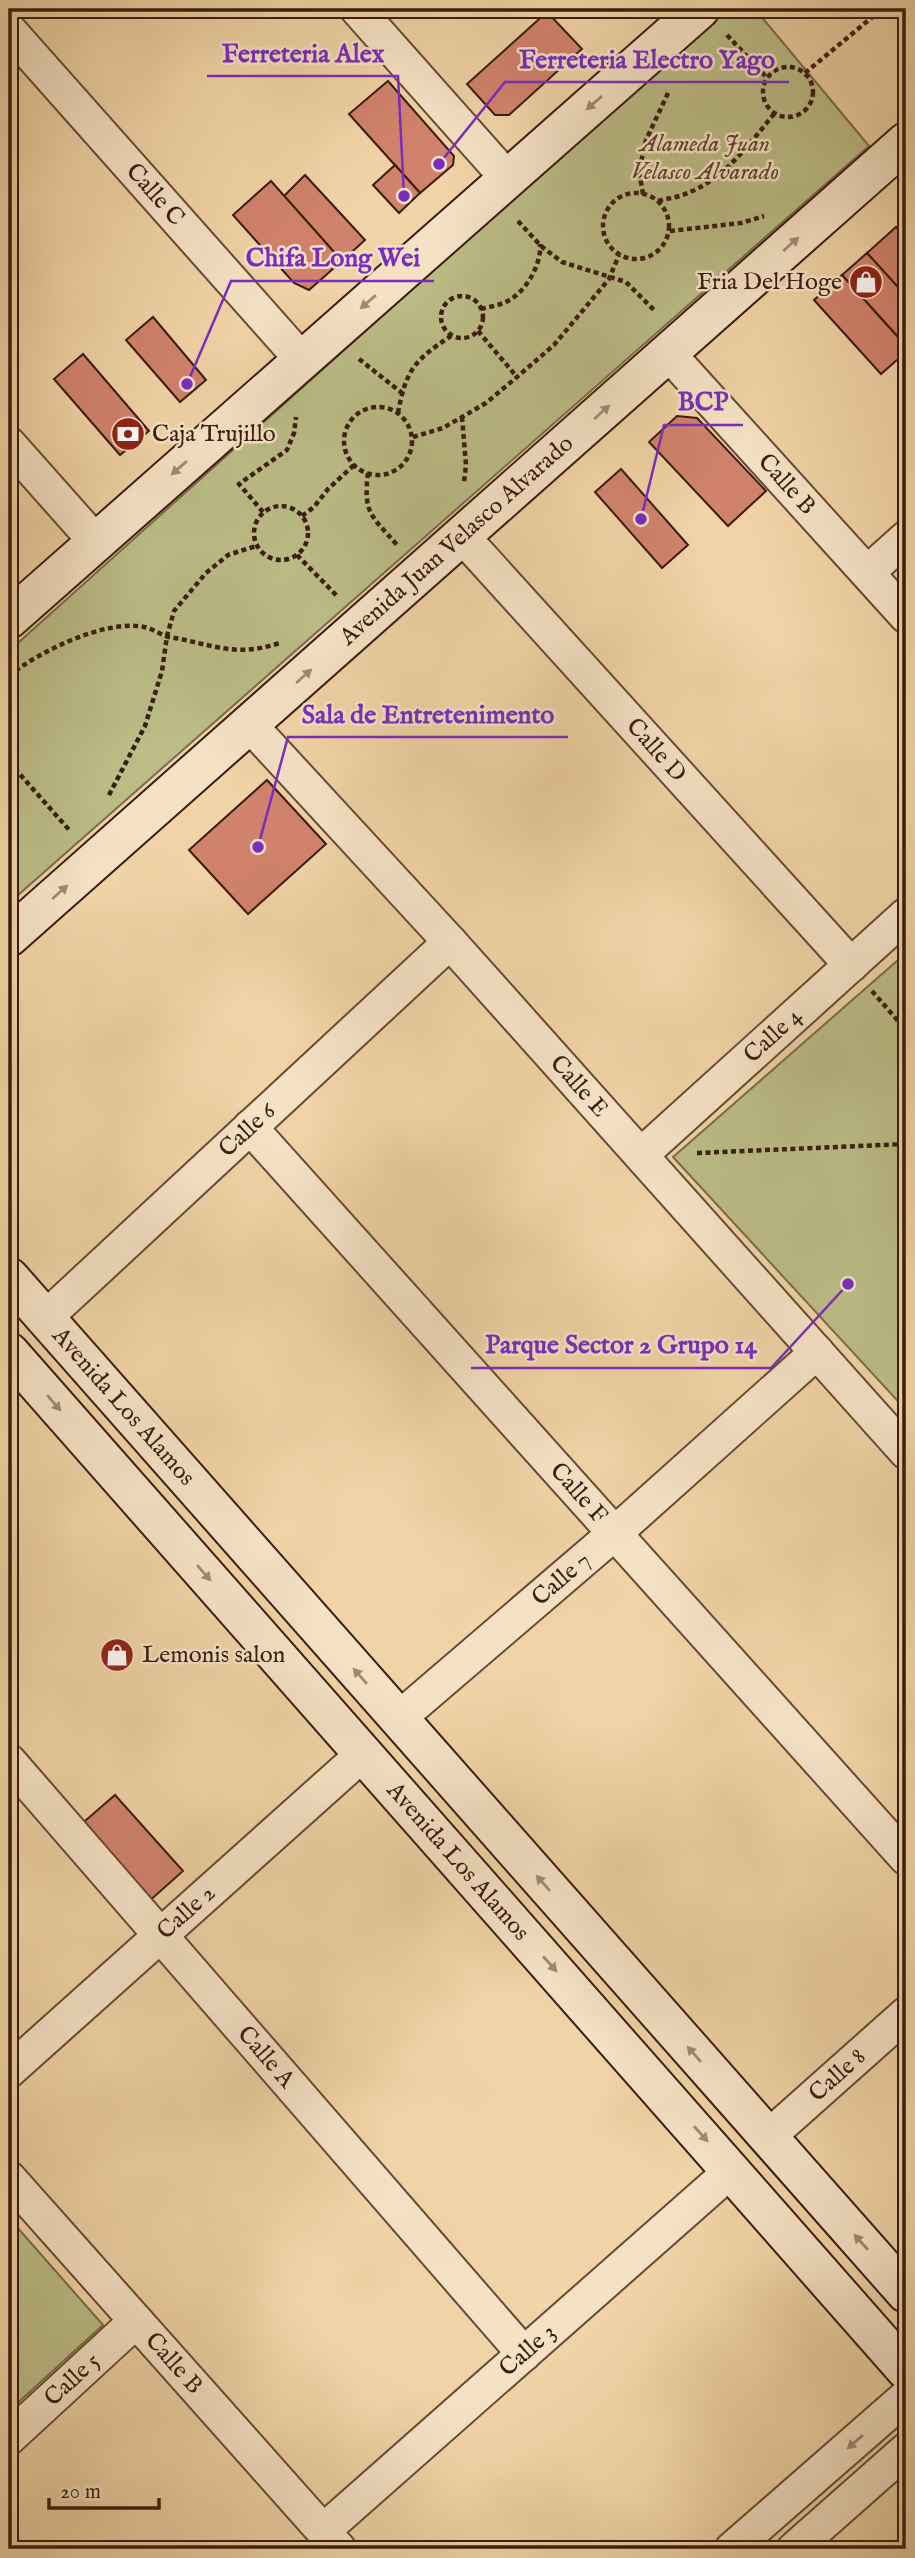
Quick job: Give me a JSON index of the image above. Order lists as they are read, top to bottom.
{
  "streets": {
    "street": [
      "Calle C",
      "Calle B",
      "Avenida Juan Velasco Alvarado",
      "Calle D",
      "Calle 4",
      "Calle E",
      "Calle 6",
      "Avenida Los Alamos",
      "Calle F",
      "Calle 7",
      "Calle 2",
      "Calle A",
      "Calle 8",
      "Calle 3",
      "Calle 5"
    ]
  },
  "crossings": [
    ["Calle B", "Avenida Juan Velasco Alvarado"],
    ["Calle B", "Calle 3"],
    ["Calle B", "Calle 5"],
    ["Avenida Juan Velasco Alvarado", "Calle D"],
    ["Avenida Juan Velasco Alvarado", "Calle E"],
    ["Calle D", "Calle 4"],
    ["Calle 4", "Calle E"],
    ["Calle E", "Calle 6"],
    ["Calle E", "Calle 7"],
    ["Calle 6", "Avenida Los Alamos"],
    ["Calle 6", "Calle F"],
    ["Avenida Los Alamos", "Calle 7"],
    ["Avenida Los Alamos", "Calle 2"],
    ["Avenida Los Alamos", "Calle 8"],
    ["Avenida Los Alamos", "Calle 3"],
    ["Calle F", "Calle 7"],
    ["Calle 2", "Calle A"],
    ["Calle A", "Calle 3"]
  ],
  "parks": ["Alameda Juan Velasco Alvarado"],
  "places": {
    "other": [
      "Ferreteria Electro Yago",
      "Ferreteria Alex",
      "Chifa Long Wei",
      "BCP",
      "Sala de Entretenimento",
      "Parque Sector 2 Grupo 14"
    ],
    "shop": ["Fria Del Hoge", "Lemonis salon"],
    "bank": ["Caja Trujillo"]
  },
  "scale_bar": "20 m"
}
